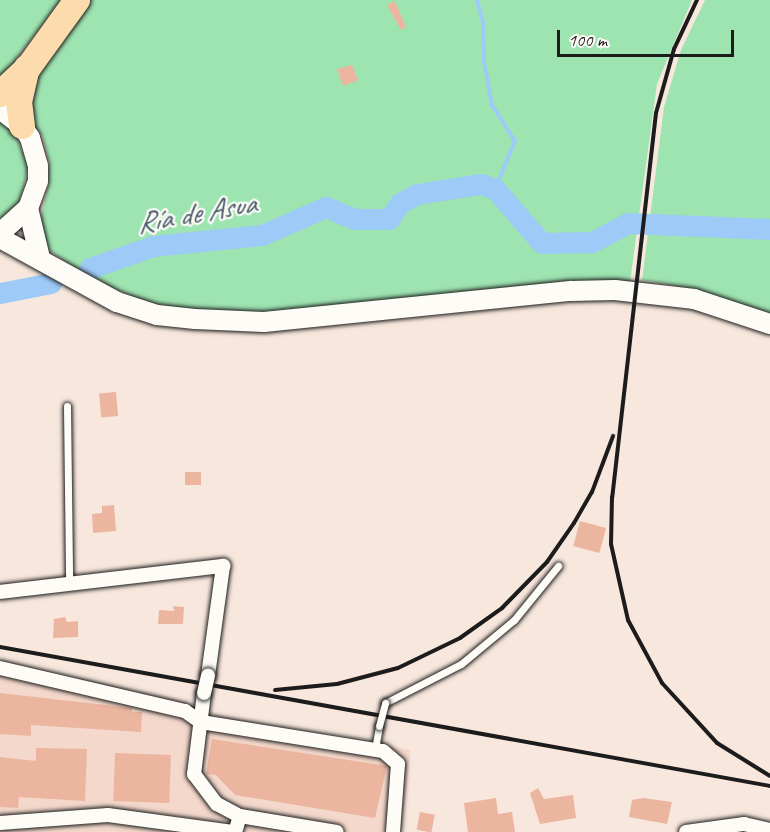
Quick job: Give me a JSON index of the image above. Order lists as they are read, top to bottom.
{
  "water": ["Ría de Asua"],
  "scale_bar": "100 m"
}
